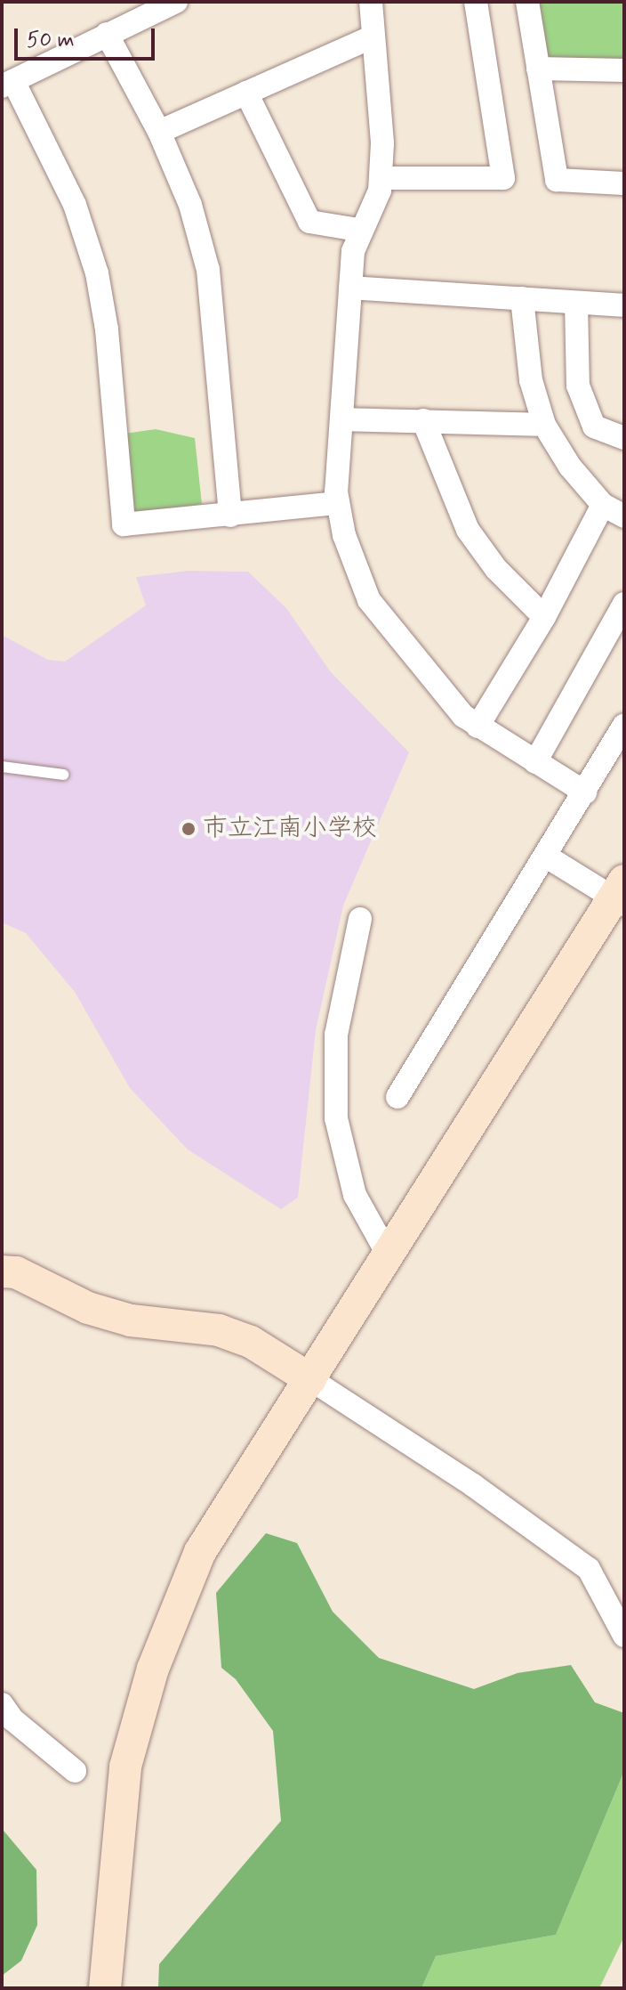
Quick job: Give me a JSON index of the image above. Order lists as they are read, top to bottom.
{
  "places": ["市立江南小学校"],
  "scale_bar": "50 m"
}
